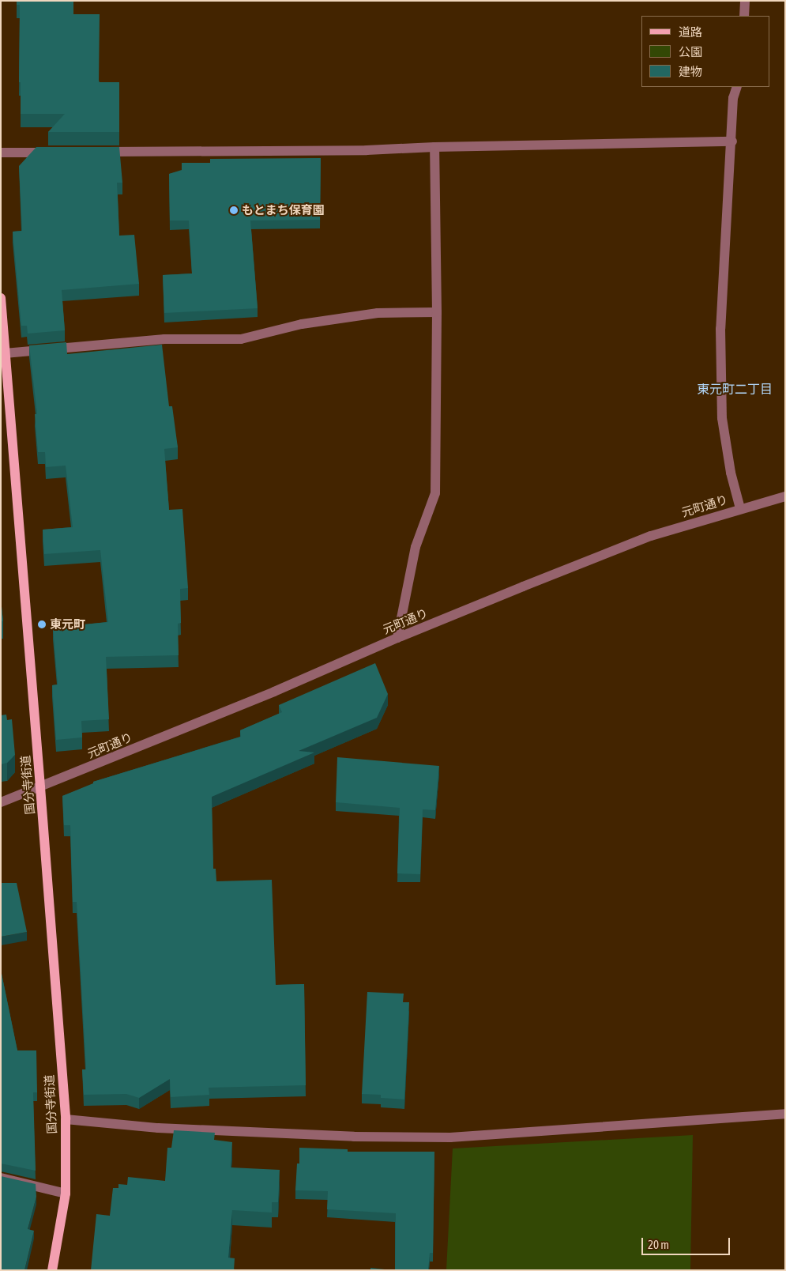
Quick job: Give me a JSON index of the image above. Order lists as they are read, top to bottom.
{
  "streets": {
    "main road": ["国分寺街道"],
    "street": ["元町通り"]
  },
  "crossings": [
    ["元町通り", "国分寺街道"]
  ],
  "districts": ["東元町二丁目"],
  "places": ["もとまち保育園", "東元町"],
  "legend": ["道路", "公園", "建物"],
  "scale_bar": "20 m"
}
